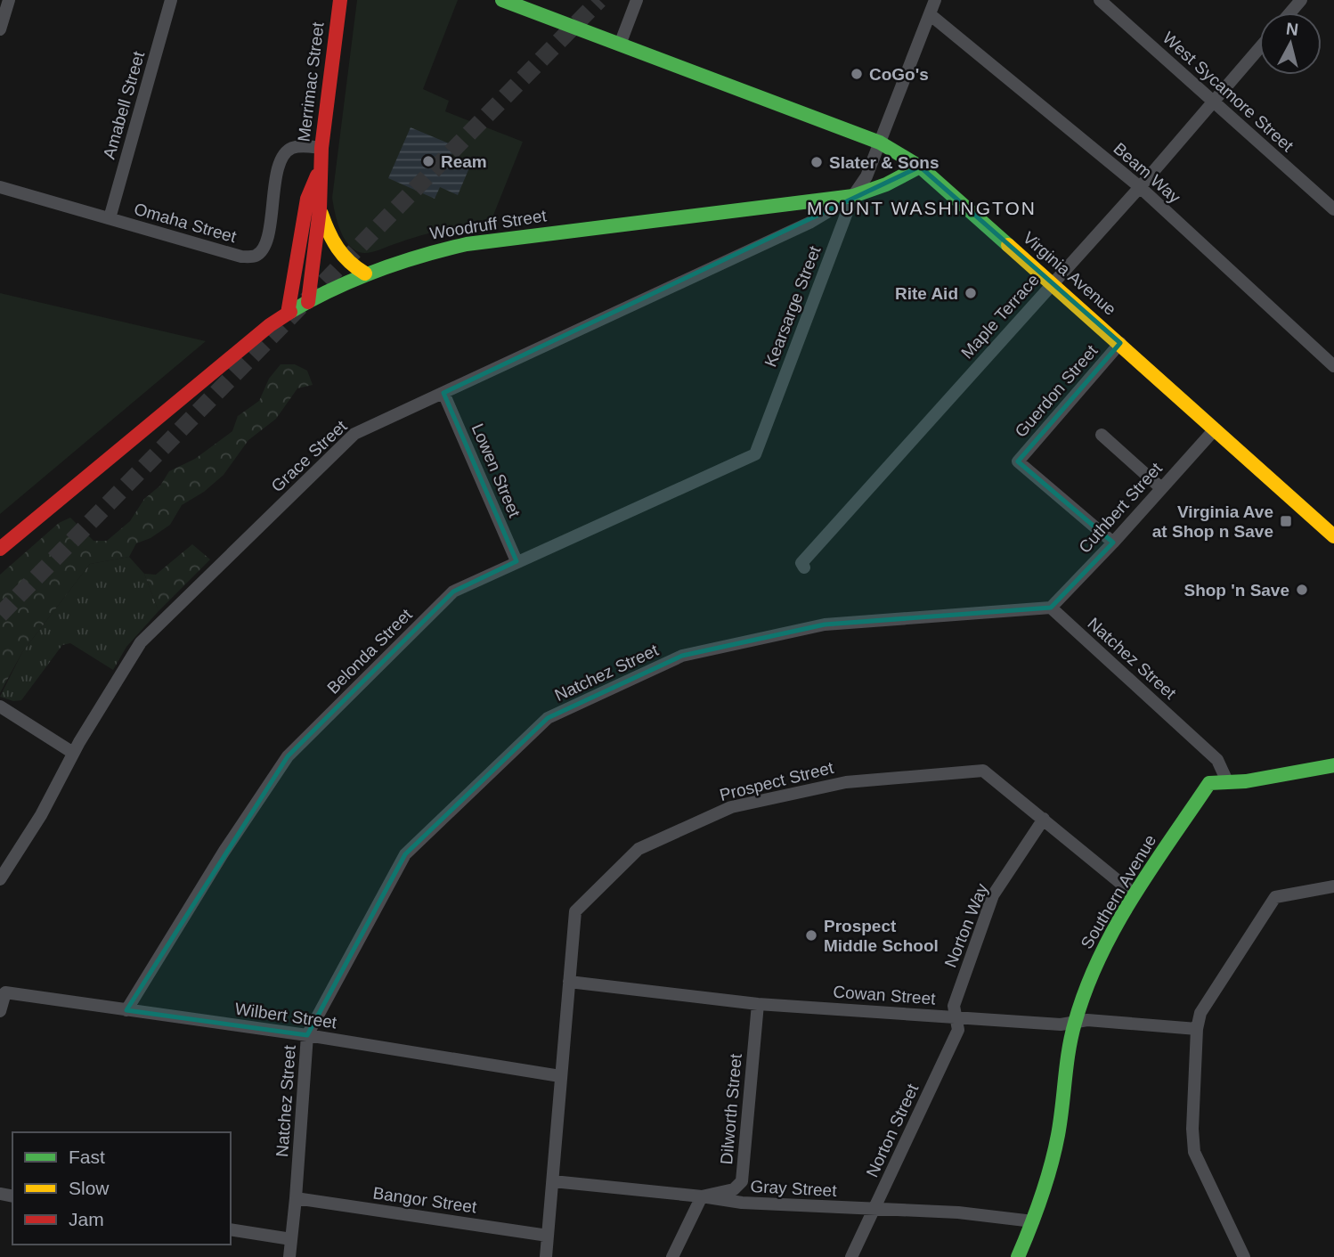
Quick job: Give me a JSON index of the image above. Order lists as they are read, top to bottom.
{
  "streets": {
    "street": [
      "Merrimac Street",
      "West Sycamore Street",
      "Amabell Street",
      "Beam Way",
      "Omaha Street",
      "Woodruff Street",
      "Virginia Avenue",
      "Kearsarge Street",
      "Maple Terrace",
      "Guerdon Street",
      "Grace Street",
      "Lowen Street",
      "Cuthbert Street",
      "Belonda Street",
      "Natchez Street",
      "Prospect Street",
      "Southern Avenue",
      "Norton Way",
      "Cowan Street",
      "Wilbert Street",
      "Dilworth Street",
      "Norton Street",
      "Gray Street",
      "Bangor Street"
    ]
  },
  "crossings": [
    ["Merrimac Street", "Omaha Street"],
    ["Merrimac Street", "Woodruff Street"],
    ["West Sycamore Street", "Maple Terrace"],
    ["Amabell Street", "Omaha Street"],
    ["Beam Way", "Kearsarge Street"],
    ["Beam Way", "Maple Terrace"],
    ["Woodruff Street", "Virginia Avenue"],
    ["Woodruff Street", "Kearsarge Street"],
    ["Woodruff Street", "Grace Street"],
    ["Virginia Avenue", "Kearsarge Street"],
    ["Virginia Avenue", "Maple Terrace"],
    ["Virginia Avenue", "Guerdon Street"],
    ["Virginia Avenue", "Cuthbert Street"],
    ["Kearsarge Street", "Grace Street"],
    ["Kearsarge Street", "Belonda Street"],
    ["Guerdon Street", "Cuthbert Street"],
    ["Grace Street", "Lowen Street"],
    ["Lowen Street", "Belonda Street"],
    ["Cuthbert Street", "Natchez Street"],
    ["Belonda Street", "Wilbert Street"],
    ["Natchez Street", "Southern Avenue"],
    ["Natchez Street", "Wilbert Street"],
    ["Natchez Street", "Bangor Street"],
    ["Prospect Street", "Southern Avenue"],
    ["Prospect Street", "Norton Way"],
    ["Prospect Street", "Cowan Street"],
    ["Prospect Street", "Wilbert Street"],
    ["Prospect Street", "Gray Street"],
    ["Prospect Street", "Bangor Street"],
    ["Southern Avenue", "Cowan Street"],
    ["Southern Avenue", "Gray Street"],
    ["Norton Way", "Cowan Street"],
    ["Norton Way", "Norton Street"],
    ["Cowan Street", "Dilworth Street"],
    ["Cowan Street", "Norton Street"],
    ["Dilworth Street", "Gray Street"],
    ["Norton Street", "Gray Street"]
  ],
  "districts": ["MOUNT WASHINGTON"],
  "places": {
    "other": [
      "CoGo's",
      "Ream",
      "Slater & Sons",
      "Rite Aid",
      "Shop 'n Save",
      "Prospect Middle School"
    ],
    "transit": ["Virginia Ave at Shop n Save"]
  },
  "legend": ["Fast", "Slow", "Jam"],
  "north": "top"
}
